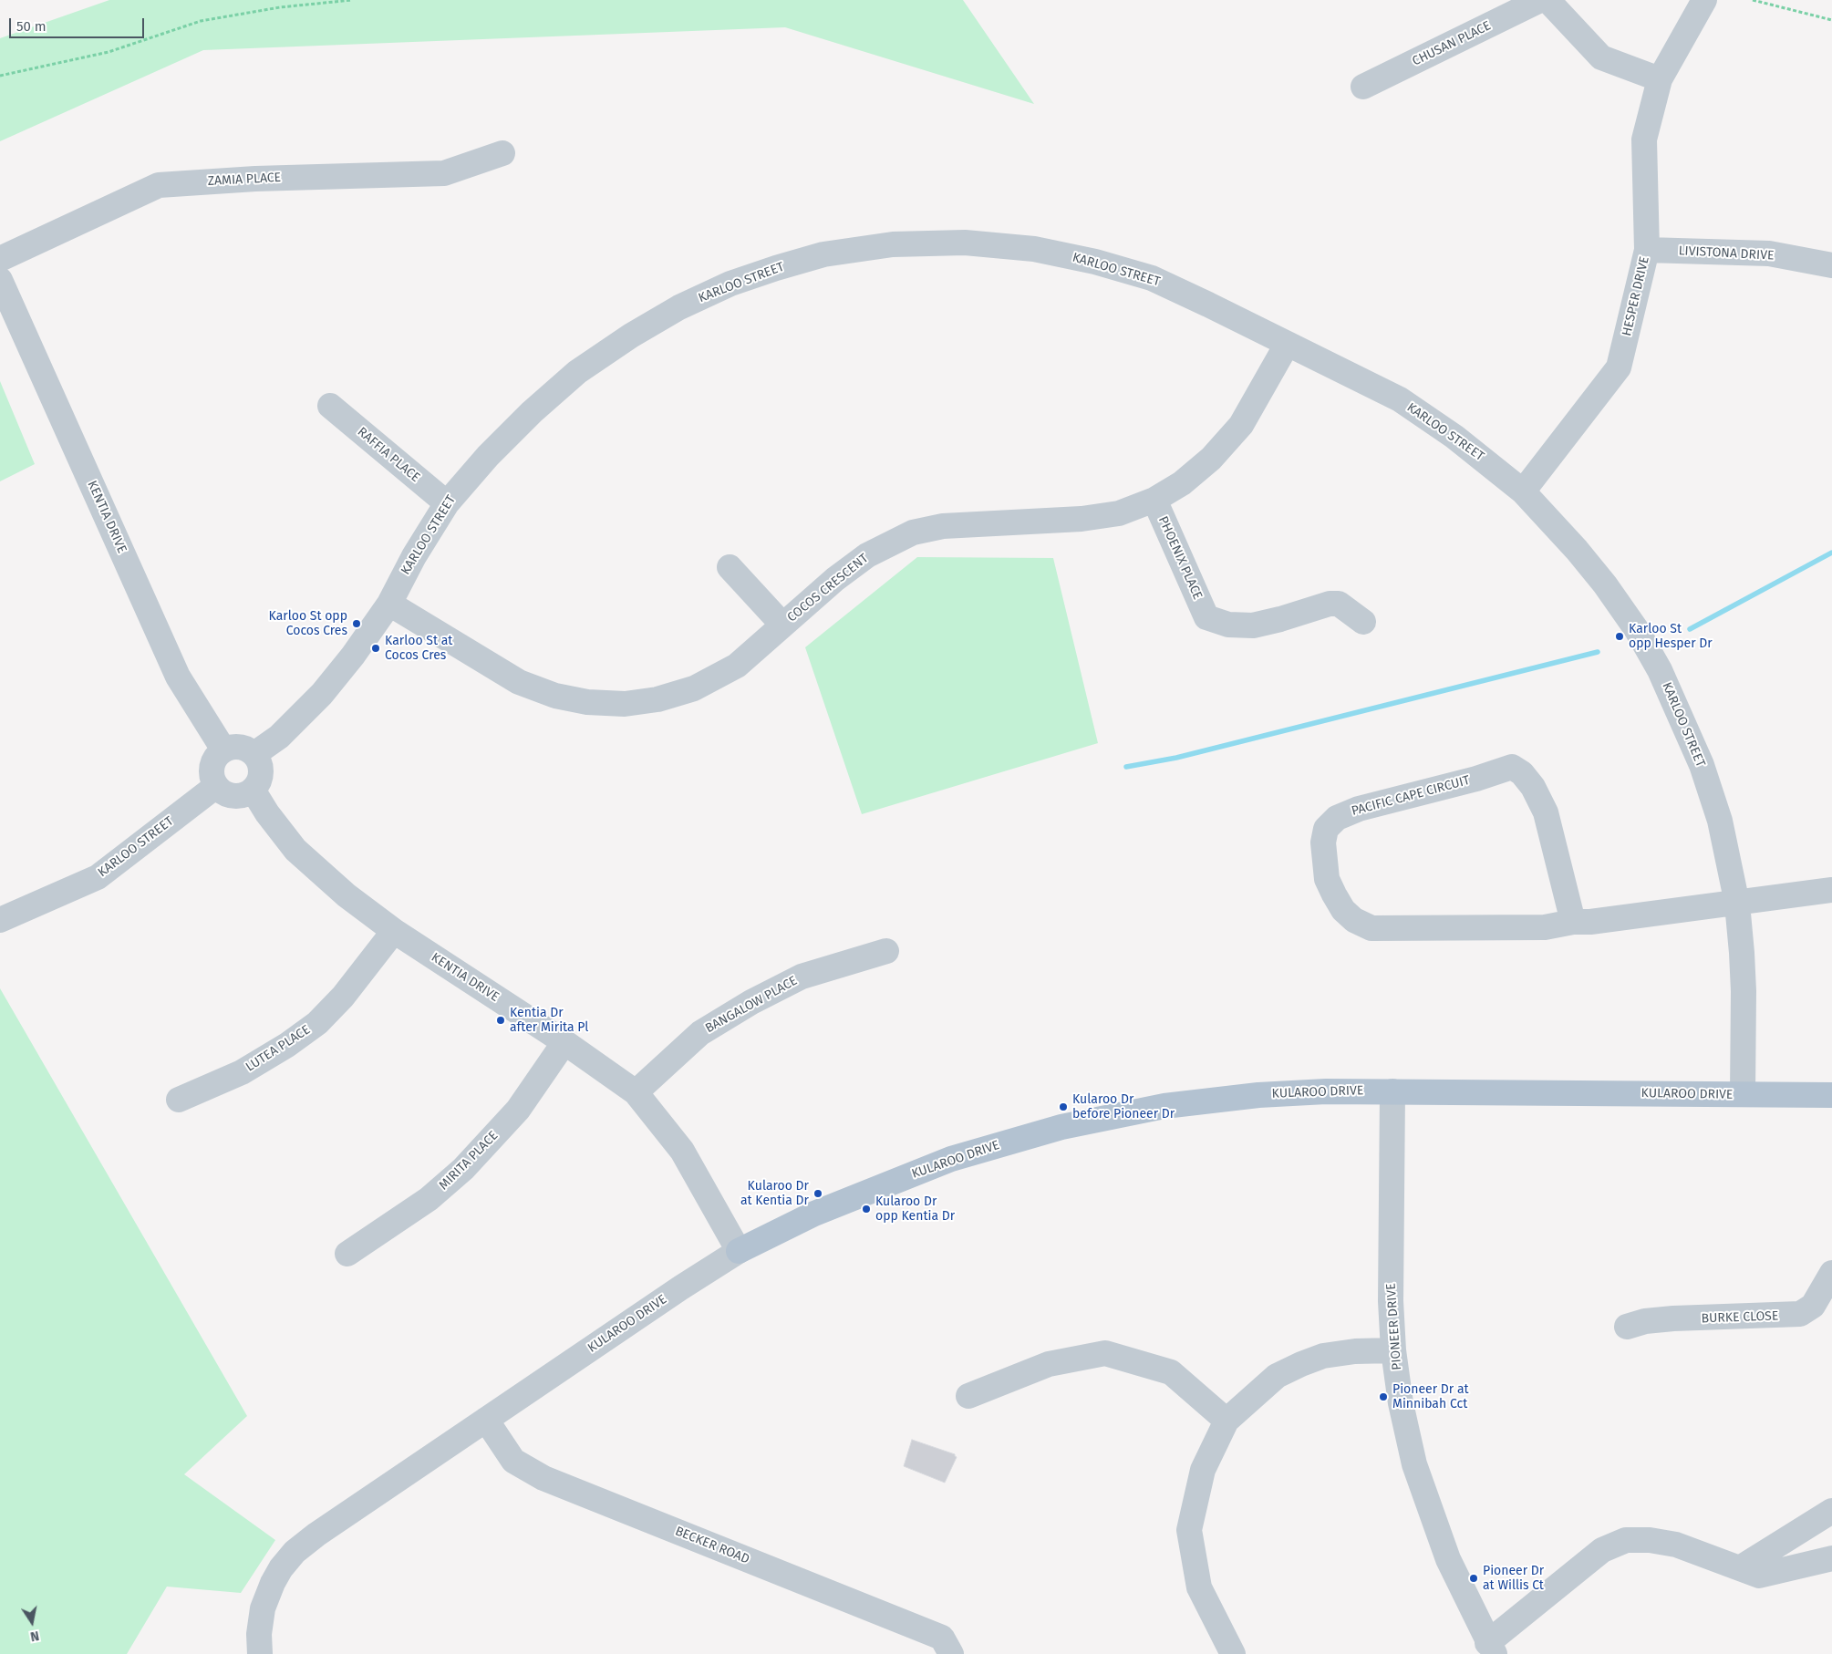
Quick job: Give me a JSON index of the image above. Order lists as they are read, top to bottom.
{
  "streets": {
    "main road": ["KULAROO DRIVE"],
    "street": [
      "CHUSAN PLACE",
      "ZAMIA PLACE",
      "LIVISTONA DRIVE",
      "KARLOO STREET",
      "HESPER DRIVE",
      "RAFFIA PLACE",
      "KENTIA DRIVE",
      "PHOENIX PLACE",
      "COCOS CRESCENT",
      "PACIFIC CAPE CIRCUIT",
      "BANGALOW PLACE",
      "LUTEA PLACE",
      "MIRITA PLACE",
      "BURKE CLOSE",
      "PIONEER DRIVE",
      "BECKER ROAD"
    ]
  },
  "crossings": [
    ["LIVISTONA DRIVE", "HESPER DRIVE"],
    ["KARLOO STREET", "HESPER DRIVE"],
    ["KARLOO STREET", "RAFFIA PLACE"],
    ["KARLOO STREET", "KENTIA DRIVE"],
    ["KARLOO STREET", "COCOS CRESCENT"],
    ["KARLOO STREET", "PACIFIC CAPE CIRCUIT"],
    ["KARLOO STREET", "KULAROO DRIVE"],
    ["KENTIA DRIVE", "BANGALOW PLACE"],
    ["KENTIA DRIVE", "LUTEA PLACE"],
    ["KENTIA DRIVE", "KULAROO DRIVE"],
    ["KENTIA DRIVE", "MIRITA PLACE"],
    ["PHOENIX PLACE", "COCOS CRESCENT"],
    ["KULAROO DRIVE", "PIONEER DRIVE"],
    ["KULAROO DRIVE", "BECKER ROAD"]
  ],
  "places": [
    "Karloo St opp Cocos Cres",
    "Karloo St opp Hesper Dr",
    "Karloo St at Cocos Cres",
    "Kentia Dr after Mirita Pl",
    "Kularoo Dr before Pioneer Dr",
    "Kularoo Dr at Kentia Dr",
    "Kularoo Dr opp Kentia Dr",
    "Pioneer Dr at Minnibah Cct",
    "Pioneer Dr at Willis Ct"
  ],
  "scale_bar": "50 m",
  "north": "bottom"
}
